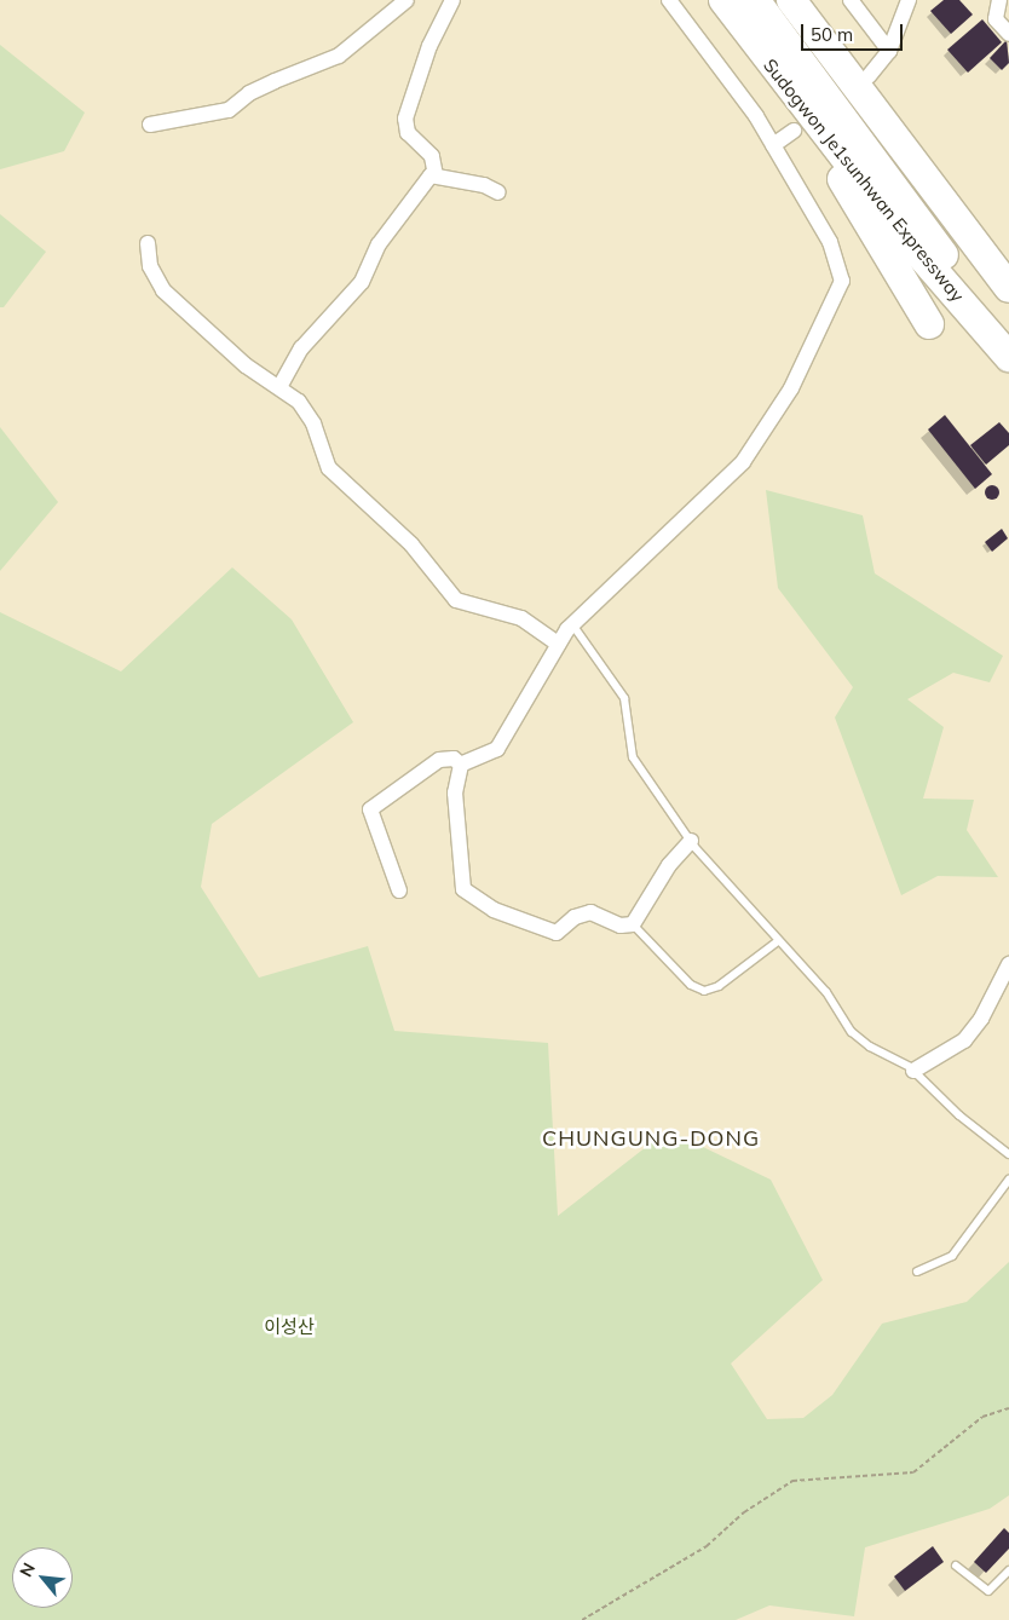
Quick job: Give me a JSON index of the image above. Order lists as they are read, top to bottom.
{
  "streets": {
    "highway": ["Sudogwon Je1sunhwan Expressway"]
  },
  "districts": ["CHUNGUNG-DONG"],
  "parks": ["이성산"],
  "scale_bar": "50 m",
  "north": "top left"
}
